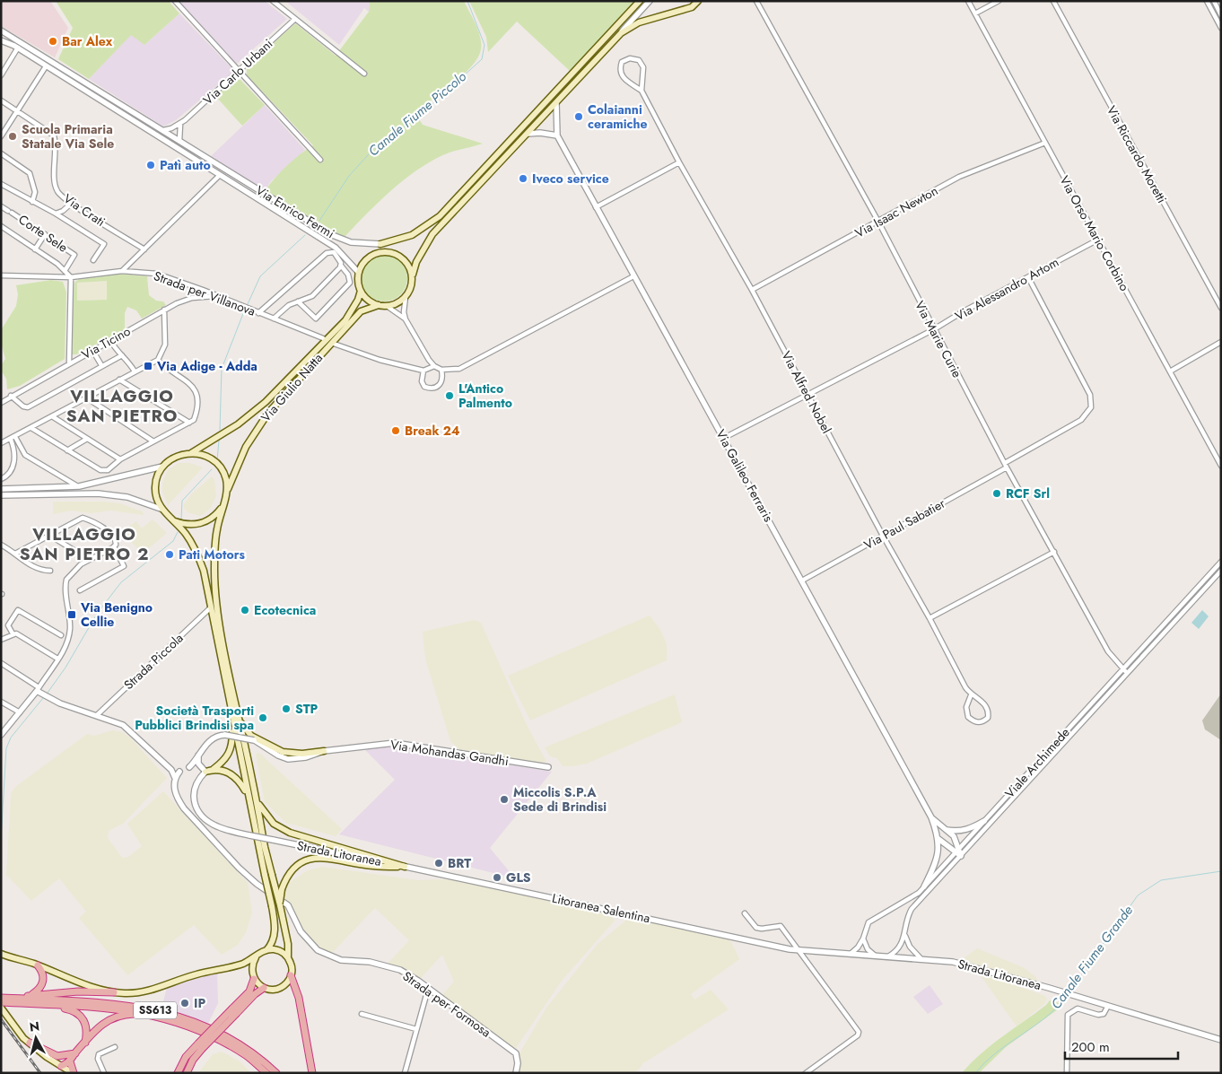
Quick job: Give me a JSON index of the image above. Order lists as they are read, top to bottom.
{
  "streets": {
    "highway": ["SS613"],
    "main road": ["Via Enrico Fermi", "Via Giulio Natta"],
    "street": [
      "Via Carlo Urbani",
      "Via Riccardo Moretti",
      "Via Crati",
      "Via Isaac Newton",
      "Corte Sele",
      "Via Orso Mario Corbino",
      "Via Alessandro Artom",
      "Strada per Villanova",
      "Via Marie Curie",
      "Via Ticino",
      "Via Alfred Nobel",
      "Via Galileo Ferraris",
      "Via Paul Sabatier",
      "Strada Piccola",
      "Via Mohandas Gandhi",
      "Viale Archimede",
      "Strada Litoranea",
      "Litoranea Salentina",
      "Strada per Formosa"
    ]
  },
  "crossings": [
    ["Via Carlo Urbani", "Via Enrico Fermi"],
    ["Via Enrico Fermi", "Via Giulio Natta"],
    ["Via Isaac Newton", "Via Orso Mario Corbino"],
    ["Via Isaac Newton", "Via Marie Curie"],
    ["Via Isaac Newton", "Via Alfred Nobel"],
    ["Via Orso Mario Corbino", "Via Alessandro Artom"],
    ["Via Alessandro Artom", "Via Marie Curie"],
    ["Via Alessandro Artom", "Via Alfred Nobel"],
    ["Via Alessandro Artom", "Via Galileo Ferraris"],
    ["Strada per Villanova", "Via Ticino"],
    ["Via Marie Curie", "Via Paul Sabatier"],
    ["Via Marie Curie", "Viale Archimede"],
    ["Via Alfred Nobel", "Via Paul Sabatier"],
    ["Via Galileo Ferraris", "Via Paul Sabatier"],
    ["Via Galileo Ferraris", "Viale Archimede"],
    ["Viale Archimede", "Strada Litoranea"],
    ["Strada Litoranea", "Litoranea Salentina"]
  ],
  "districts": ["VILLAGGIO SAN PIETRO", "VILLAGGIO SAN PIETRO 2"],
  "water": ["Canale Fiume Piccolo", "Canale Fiume Grande"],
  "places": {
    "other": [
      "Bar Alex",
      "Colaianni ceramiche",
      "Scuola Primaria Statale Via Sele",
      "Patì auto",
      "Iveco service",
      "L'Antico Palmento",
      "Break 24",
      "RCF Srl",
      "Pati Motors",
      "Ecotecnica",
      "STP",
      "Società Trasporti Pubblici Brindisi spa",
      "Miccolis S.P.A Sede di Brindisi",
      "BRT",
      "GLS",
      "IP"
    ],
    "transit": ["Via Adige - Adda", "Via Benigno Cellie"]
  },
  "scale_bar": "200 m",
  "north": "top"
}
